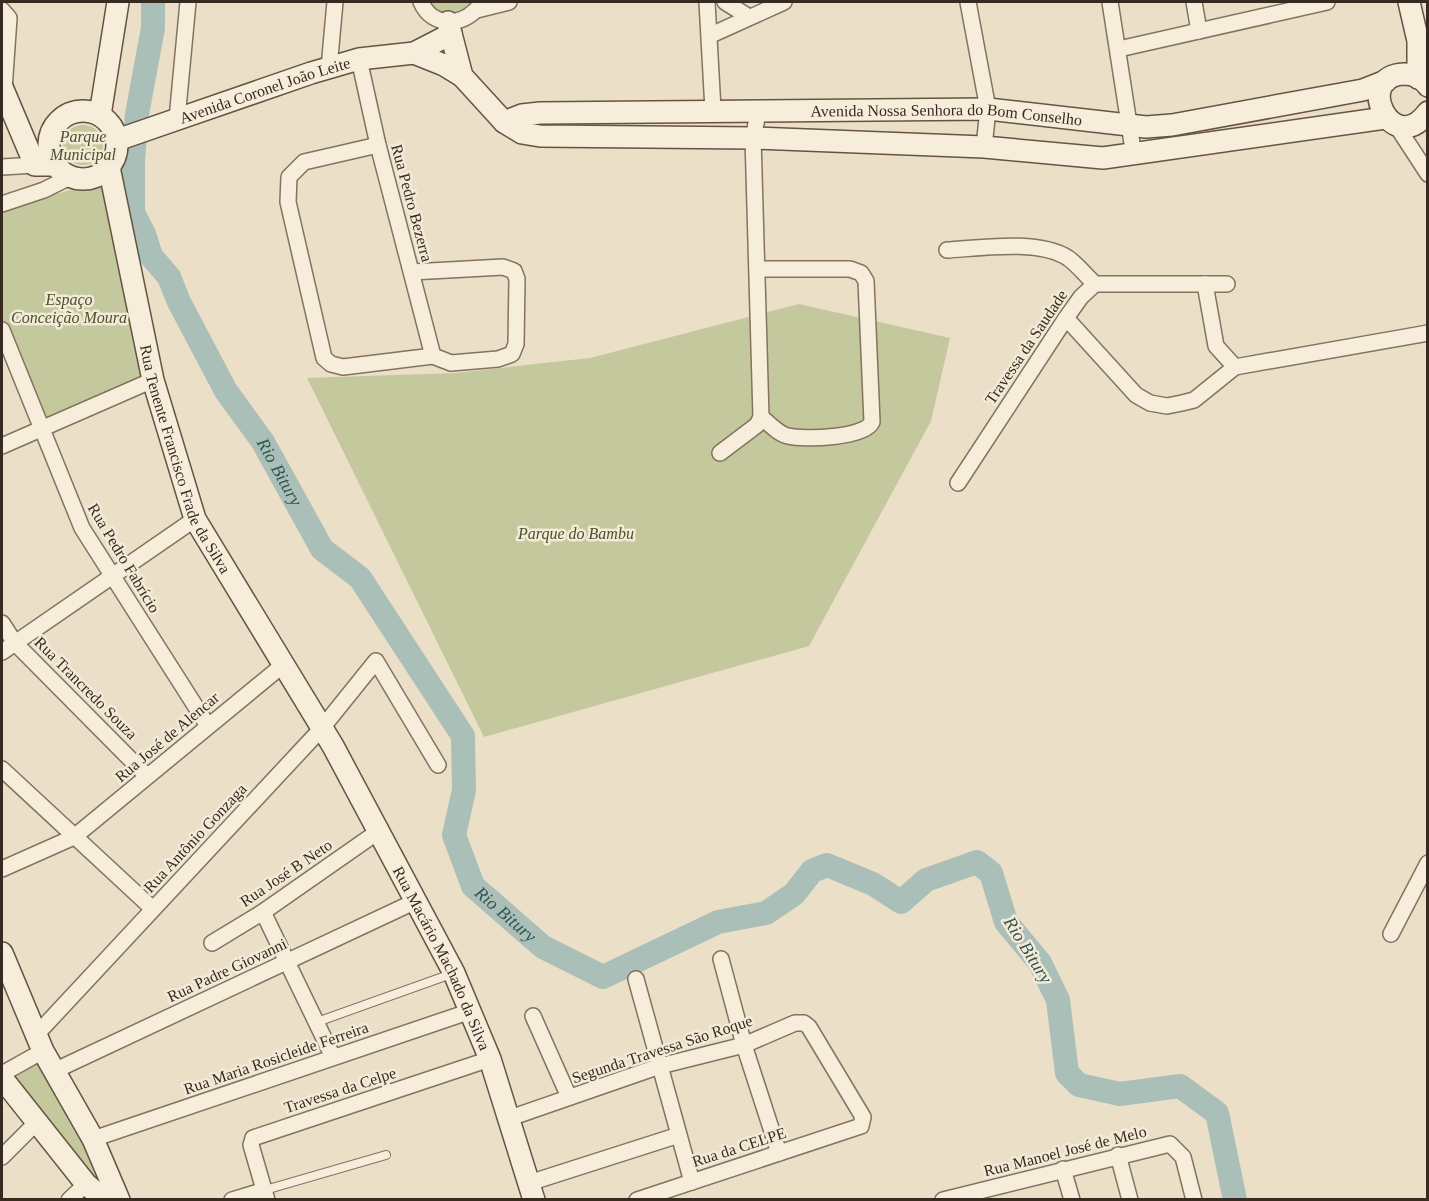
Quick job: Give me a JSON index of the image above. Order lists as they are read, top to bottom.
{
  "streets": {
    "street": [
      "Avenida Coronel João Leite",
      "Avenida Nossa Senhora do Bom Conselho",
      "Rua Pedro Bezerra",
      "Travessa da Saudade",
      "Rua Tenente Francisco Frade da Silva",
      "Rua Pedro Fabrício",
      "Rua Trancredo Souza",
      "Rua José de Alencar",
      "Rua Antônio Gonzaga",
      "Rua José B Neto",
      "Rua Macário Machado da Silva",
      "Rua Padre Giovanni",
      "Segunda Travessa São Roque",
      "Rua Maria Rosicleide Ferreira",
      "Travessa da Celpe",
      "Rua da CELPE",
      "Rua Manoel José de Melo"
    ]
  },
  "crossings": [
    ["Avenida Coronel João Leite", "Avenida Nossa Senhora do Bom Conselho"],
    ["Avenida Coronel João Leite", "Rua Pedro Bezerra"],
    ["Avenida Coronel João Leite", "Rua Tenente Francisco Frade da Silva"],
    ["Rua Tenente Francisco Frade da Silva", "Rua José de Alencar"],
    ["Rua Tenente Francisco Frade da Silva", "Rua Antônio Gonzaga"],
    ["Rua Tenente Francisco Frade da Silva", "Rua Macário Machado da Silva"],
    ["Rua Pedro Fabrício", "Rua José de Alencar"],
    ["Rua Trancredo Souza", "Rua José de Alencar"],
    ["Rua Antônio Gonzaga", "Rua Macário Machado da Silva"],
    ["Rua José B Neto", "Rua Macário Machado da Silva"],
    ["Rua Macário Machado da Silva", "Rua Padre Giovanni"],
    ["Rua Macário Machado da Silva", "Segunda Travessa São Roque"],
    ["Rua Macário Machado da Silva", "Rua Maria Rosicleide Ferreira"],
    ["Rua Macário Machado da Silva", "Travessa da Celpe"],
    ["Segunda Travessa São Roque", "Rua da CELPE"]
  ],
  "water": ["Rio Bitury"],
  "parks": ["Parque Municipal", "Espaço Conceição Moura", "Parque do Bambu"]
}
